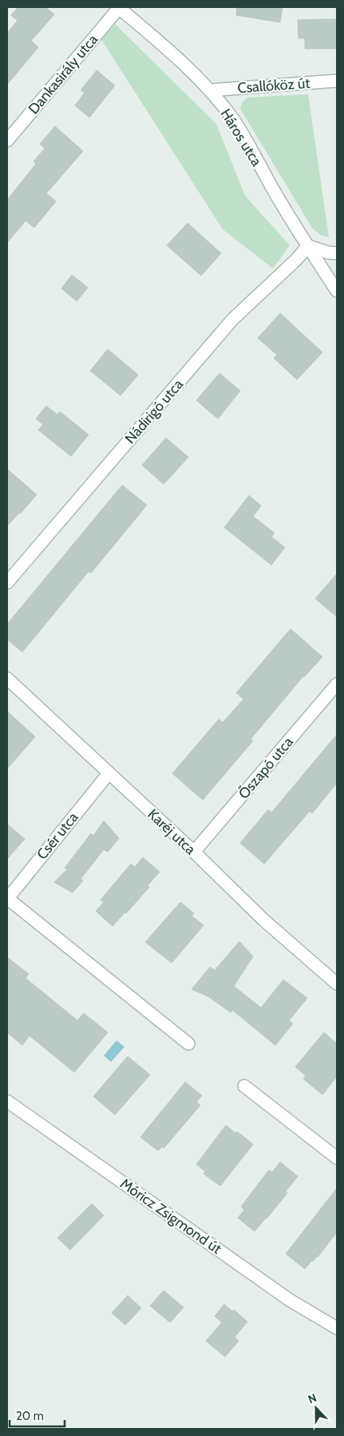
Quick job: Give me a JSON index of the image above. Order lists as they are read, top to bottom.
{
  "streets": {
    "street": [
      "Dankasirály utca",
      "Csallóköz út",
      "Háros utca",
      "Nádirigó utca",
      "Őszapó utca",
      "Karéj utca",
      "Csér utca",
      "Móricz Zsigmond út"
    ]
  },
  "crossings": [
    ["Dankasirály utca", "Háros utca"],
    ["Csallóköz út", "Háros utca"],
    ["Háros utca", "Nádirigó utca"],
    ["Őszapó utca", "Karéj utca"],
    ["Karéj utca", "Csér utca"]
  ],
  "scale_bar": "20 m",
  "north": "top"
}
